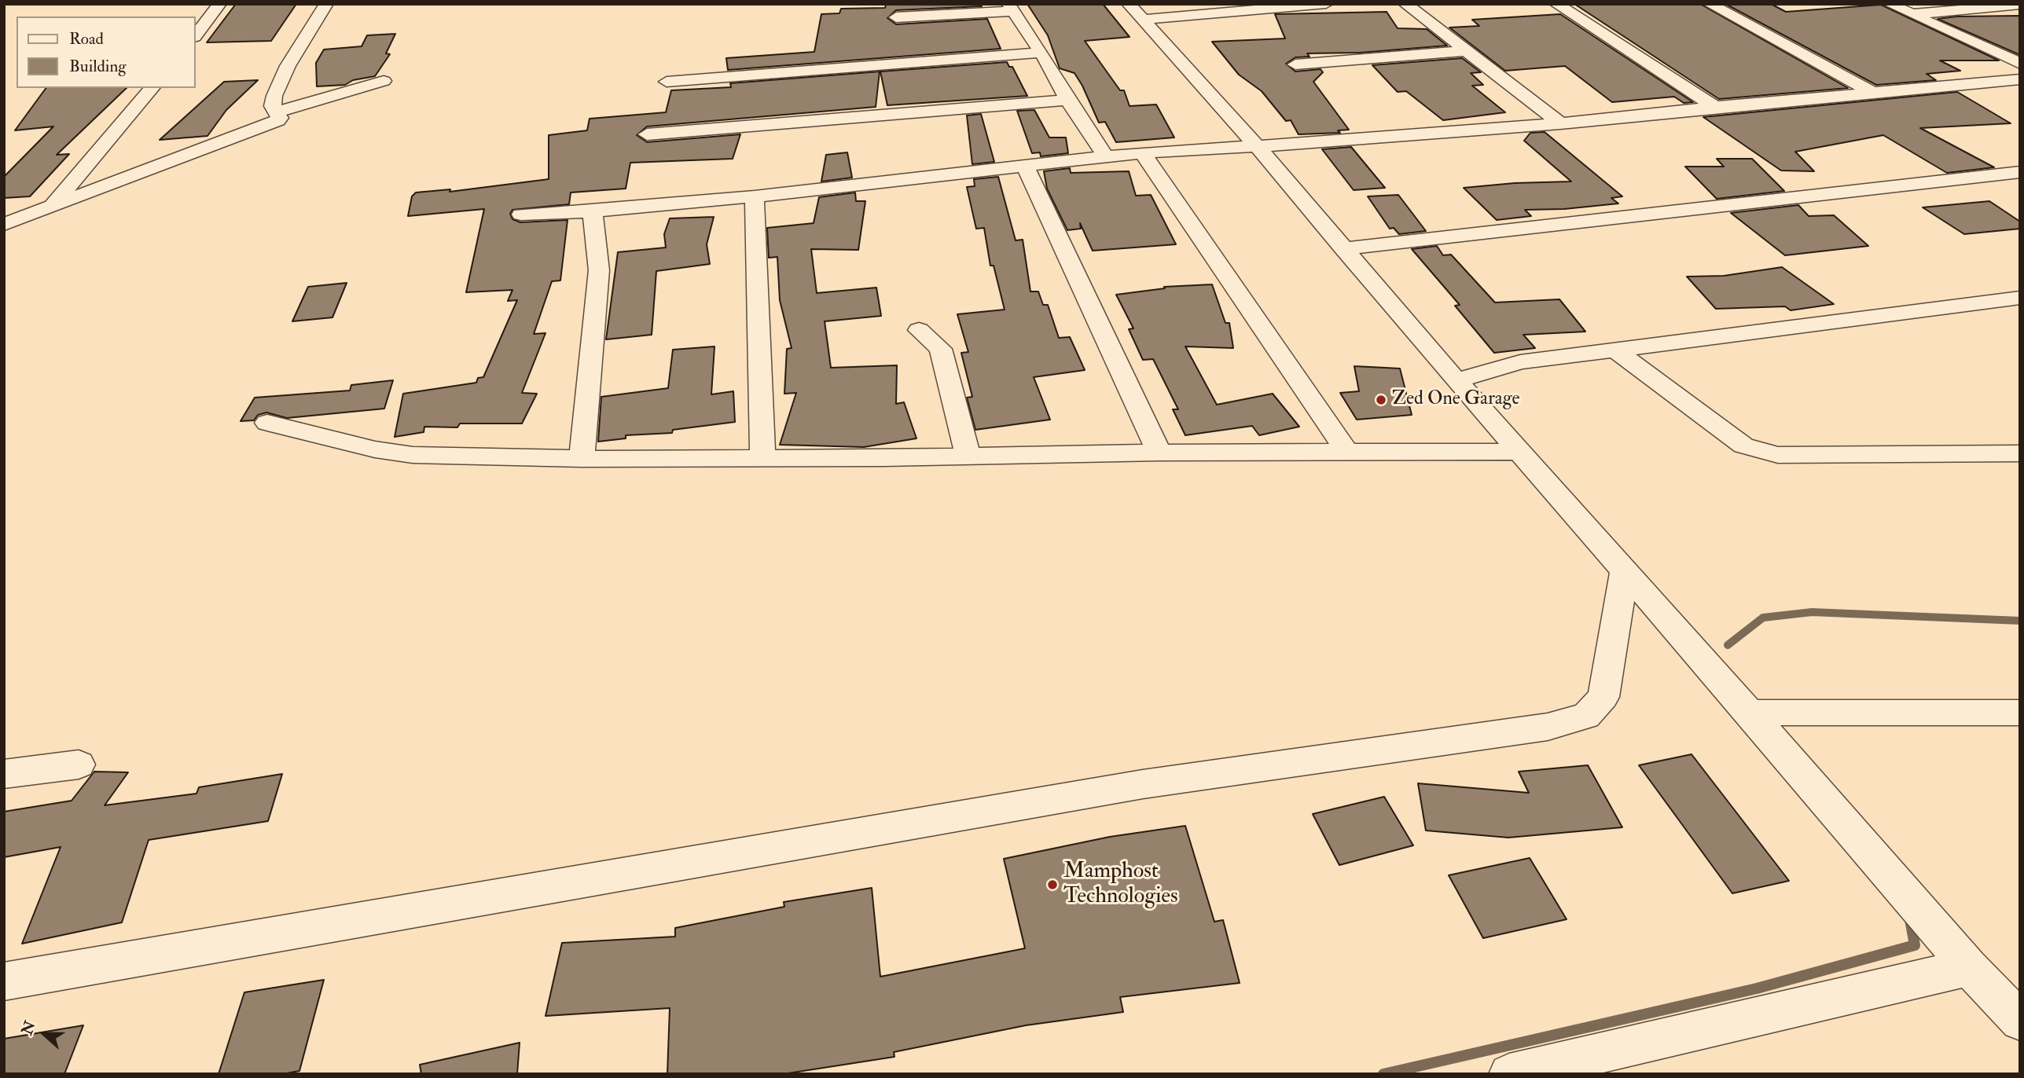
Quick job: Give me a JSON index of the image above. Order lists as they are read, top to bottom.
{
  "places": ["Zed One Garage", "Mamphost Technologies"],
  "legend": ["Road", "Building"],
  "north": "left"
}
